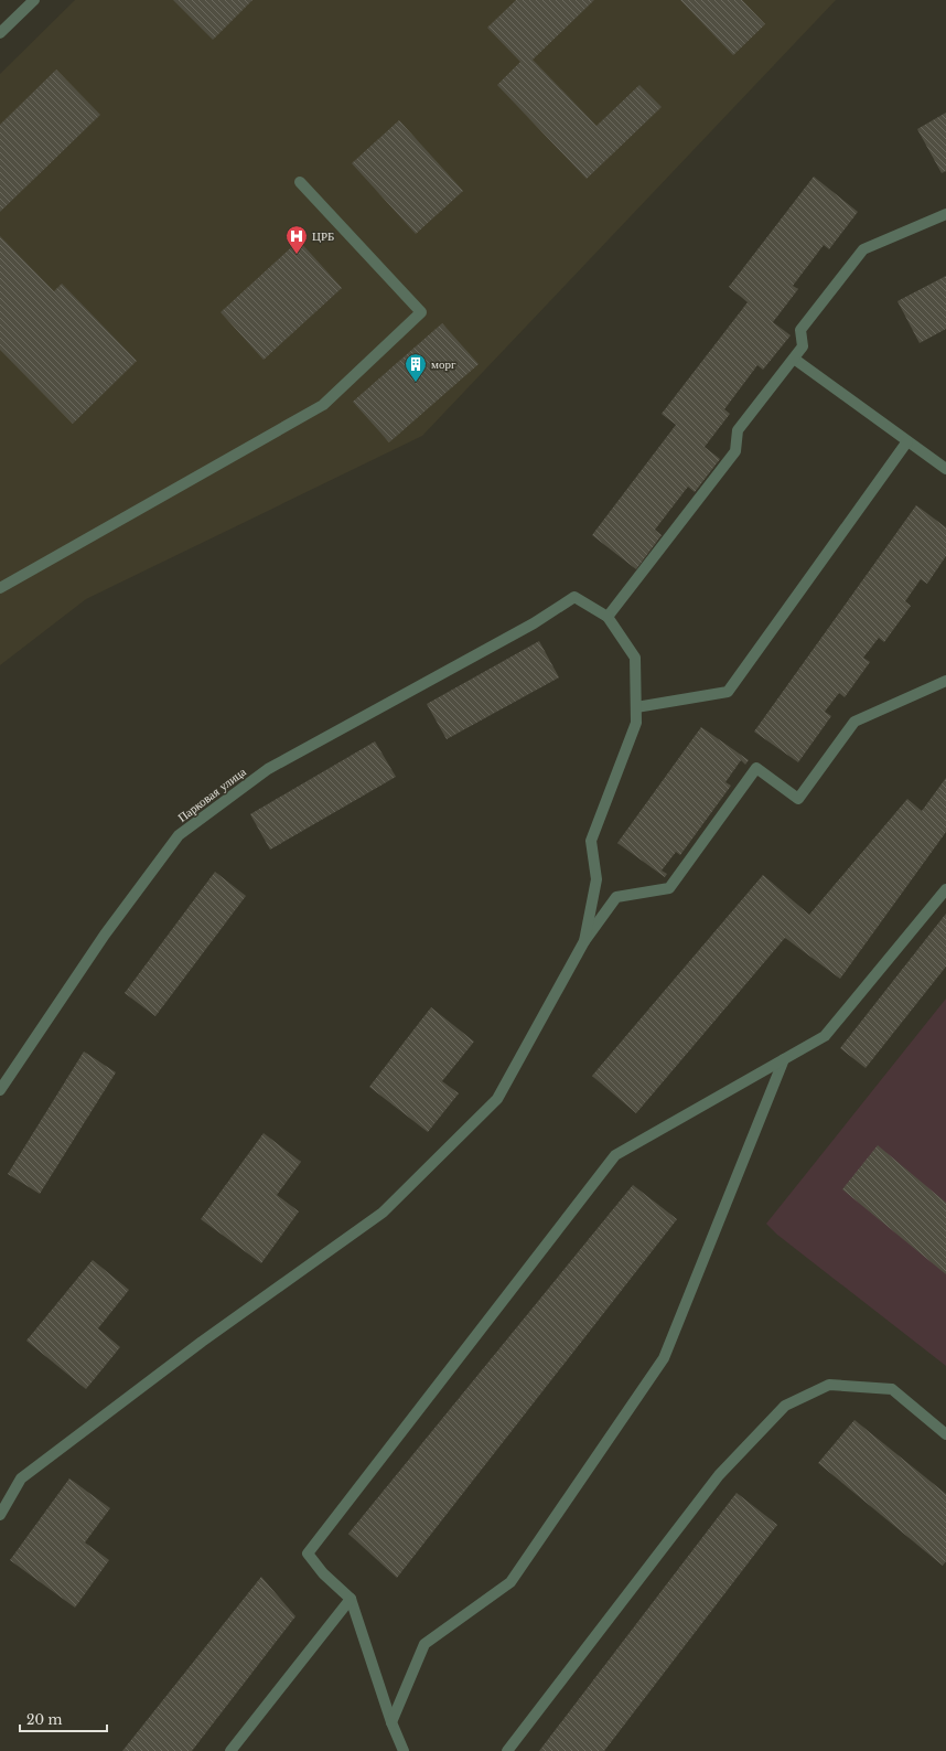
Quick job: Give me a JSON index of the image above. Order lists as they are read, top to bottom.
{
  "streets": {
    "street": ["Парковая улица"]
  },
  "places": {
    "hospital": ["ЦРБ"],
    "building": ["морг"]
  },
  "scale_bar": "20 m"
}
